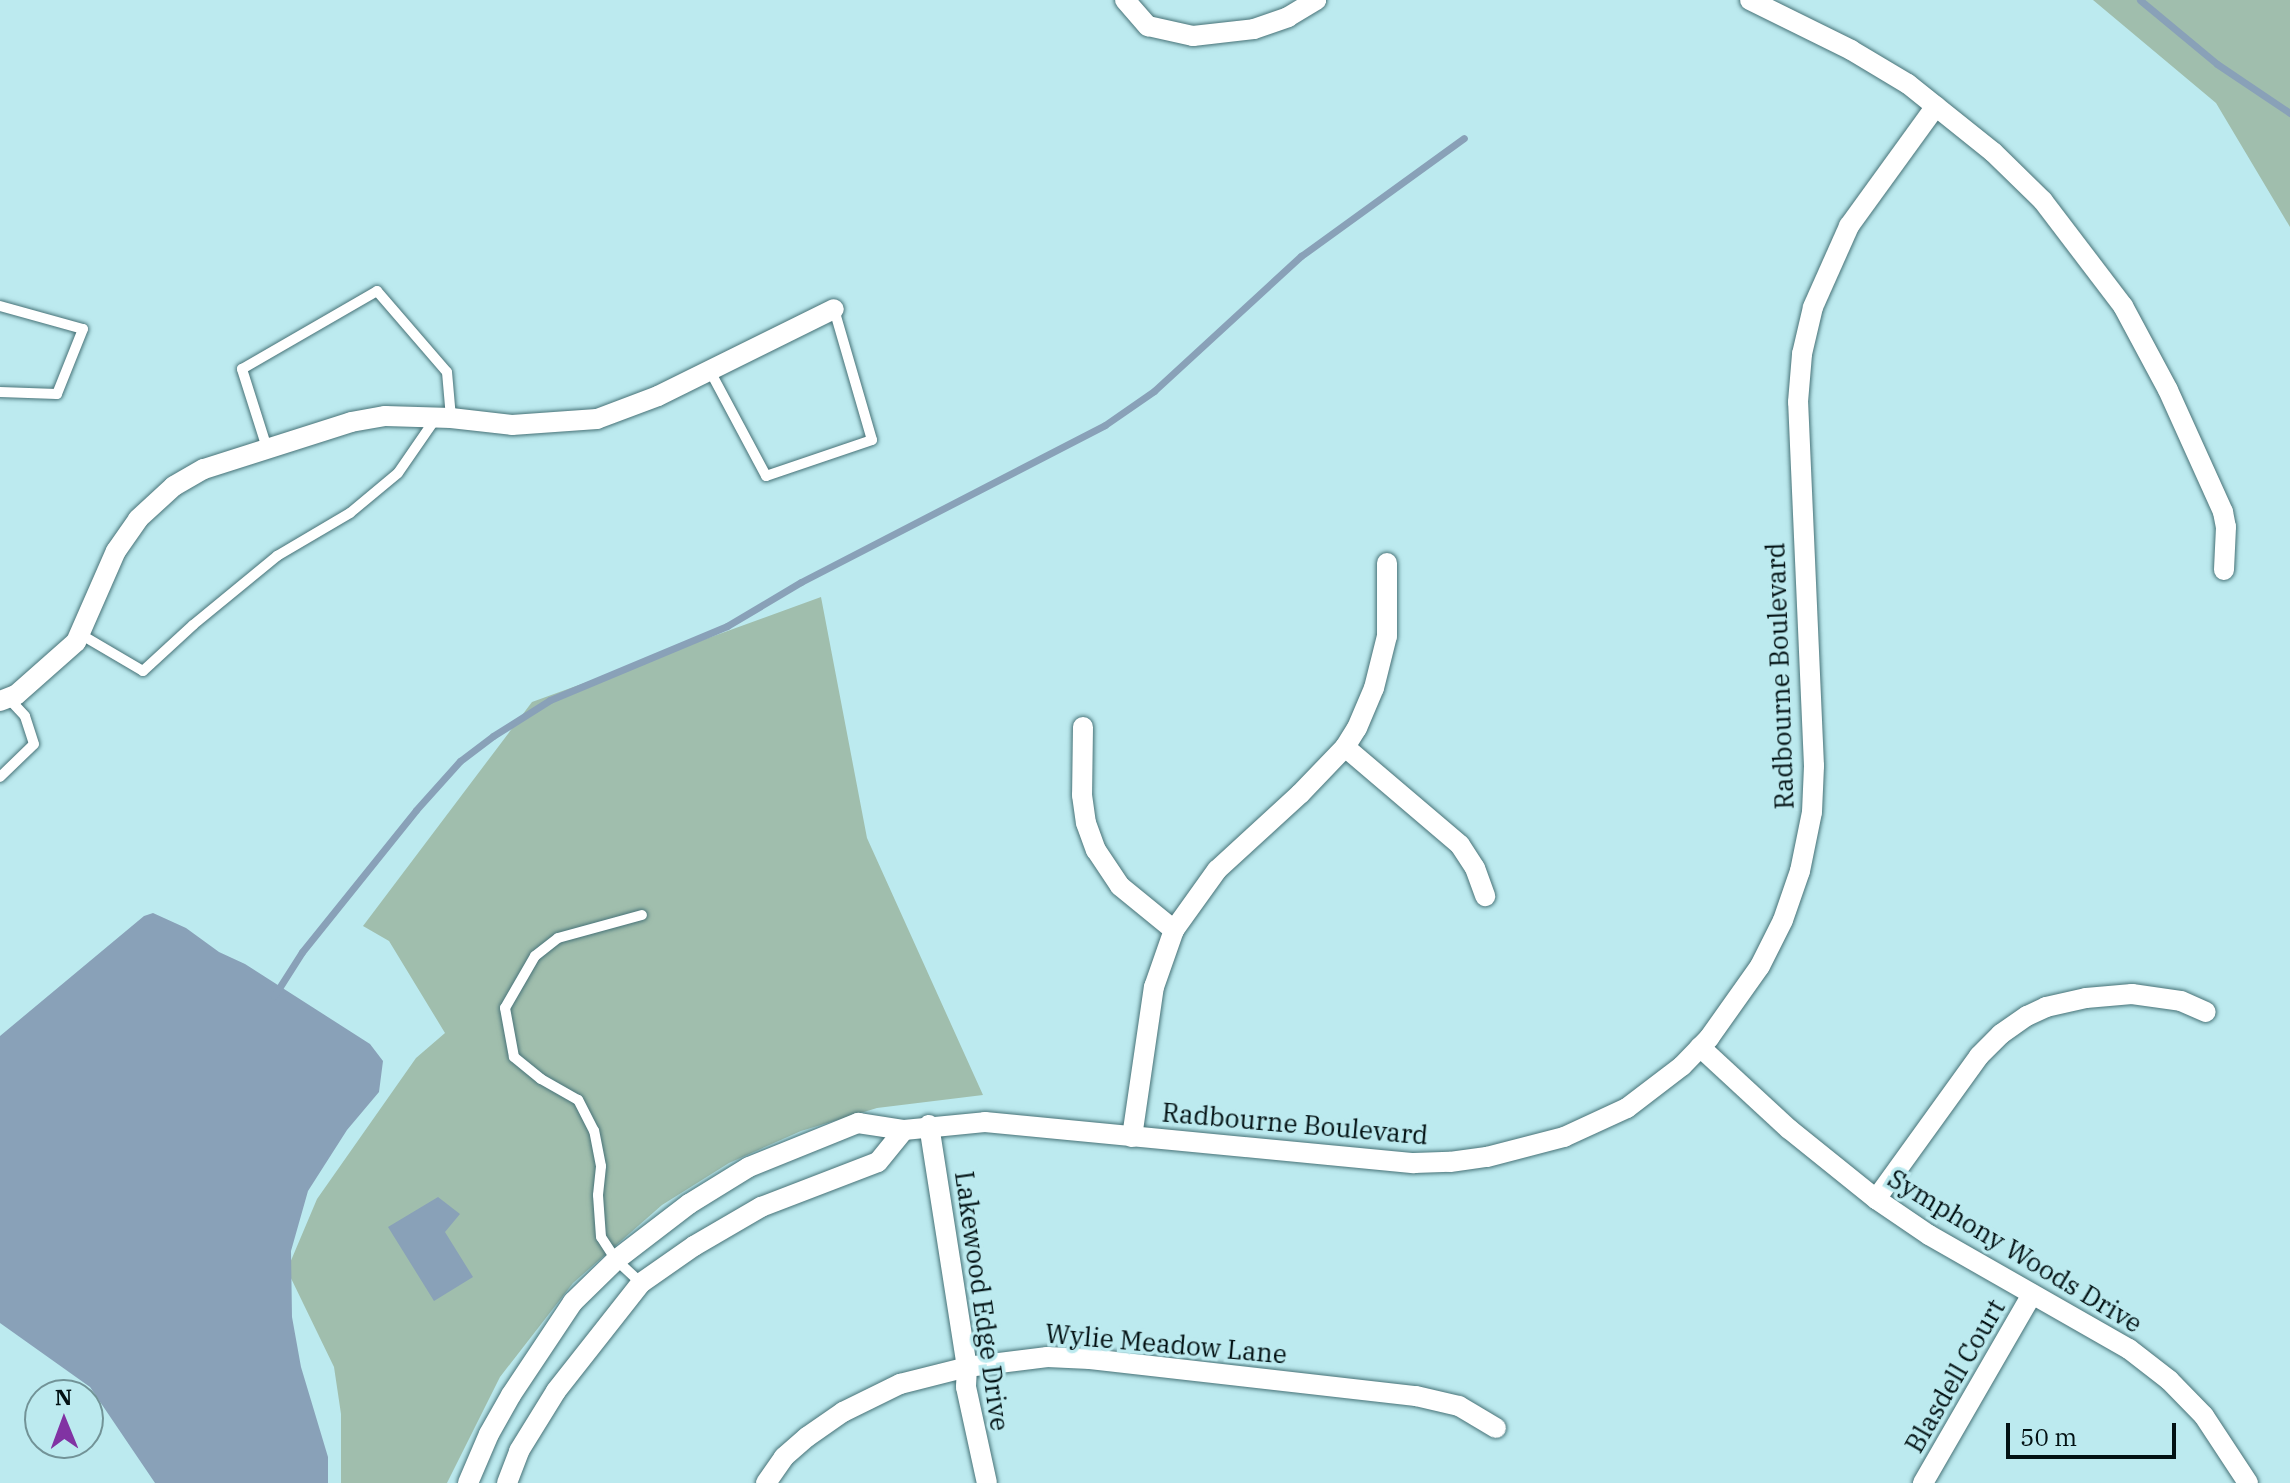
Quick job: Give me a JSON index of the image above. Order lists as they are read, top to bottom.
{
  "streets": {
    "street": [
      "Radbourne Boulevard",
      "Symphony Woods Drive",
      "Lakewood Edge Drive",
      "Wylie Meadow Lane",
      "Blasdell Court"
    ]
  },
  "crossings": [
    ["Radbourne Boulevard", "Symphony Woods Drive"],
    ["Radbourne Boulevard", "Lakewood Edge Drive"],
    ["Symphony Woods Drive", "Blasdell Court"],
    ["Lakewood Edge Drive", "Wylie Meadow Lane"]
  ],
  "scale_bar": "50 m",
  "north": "top"
}
